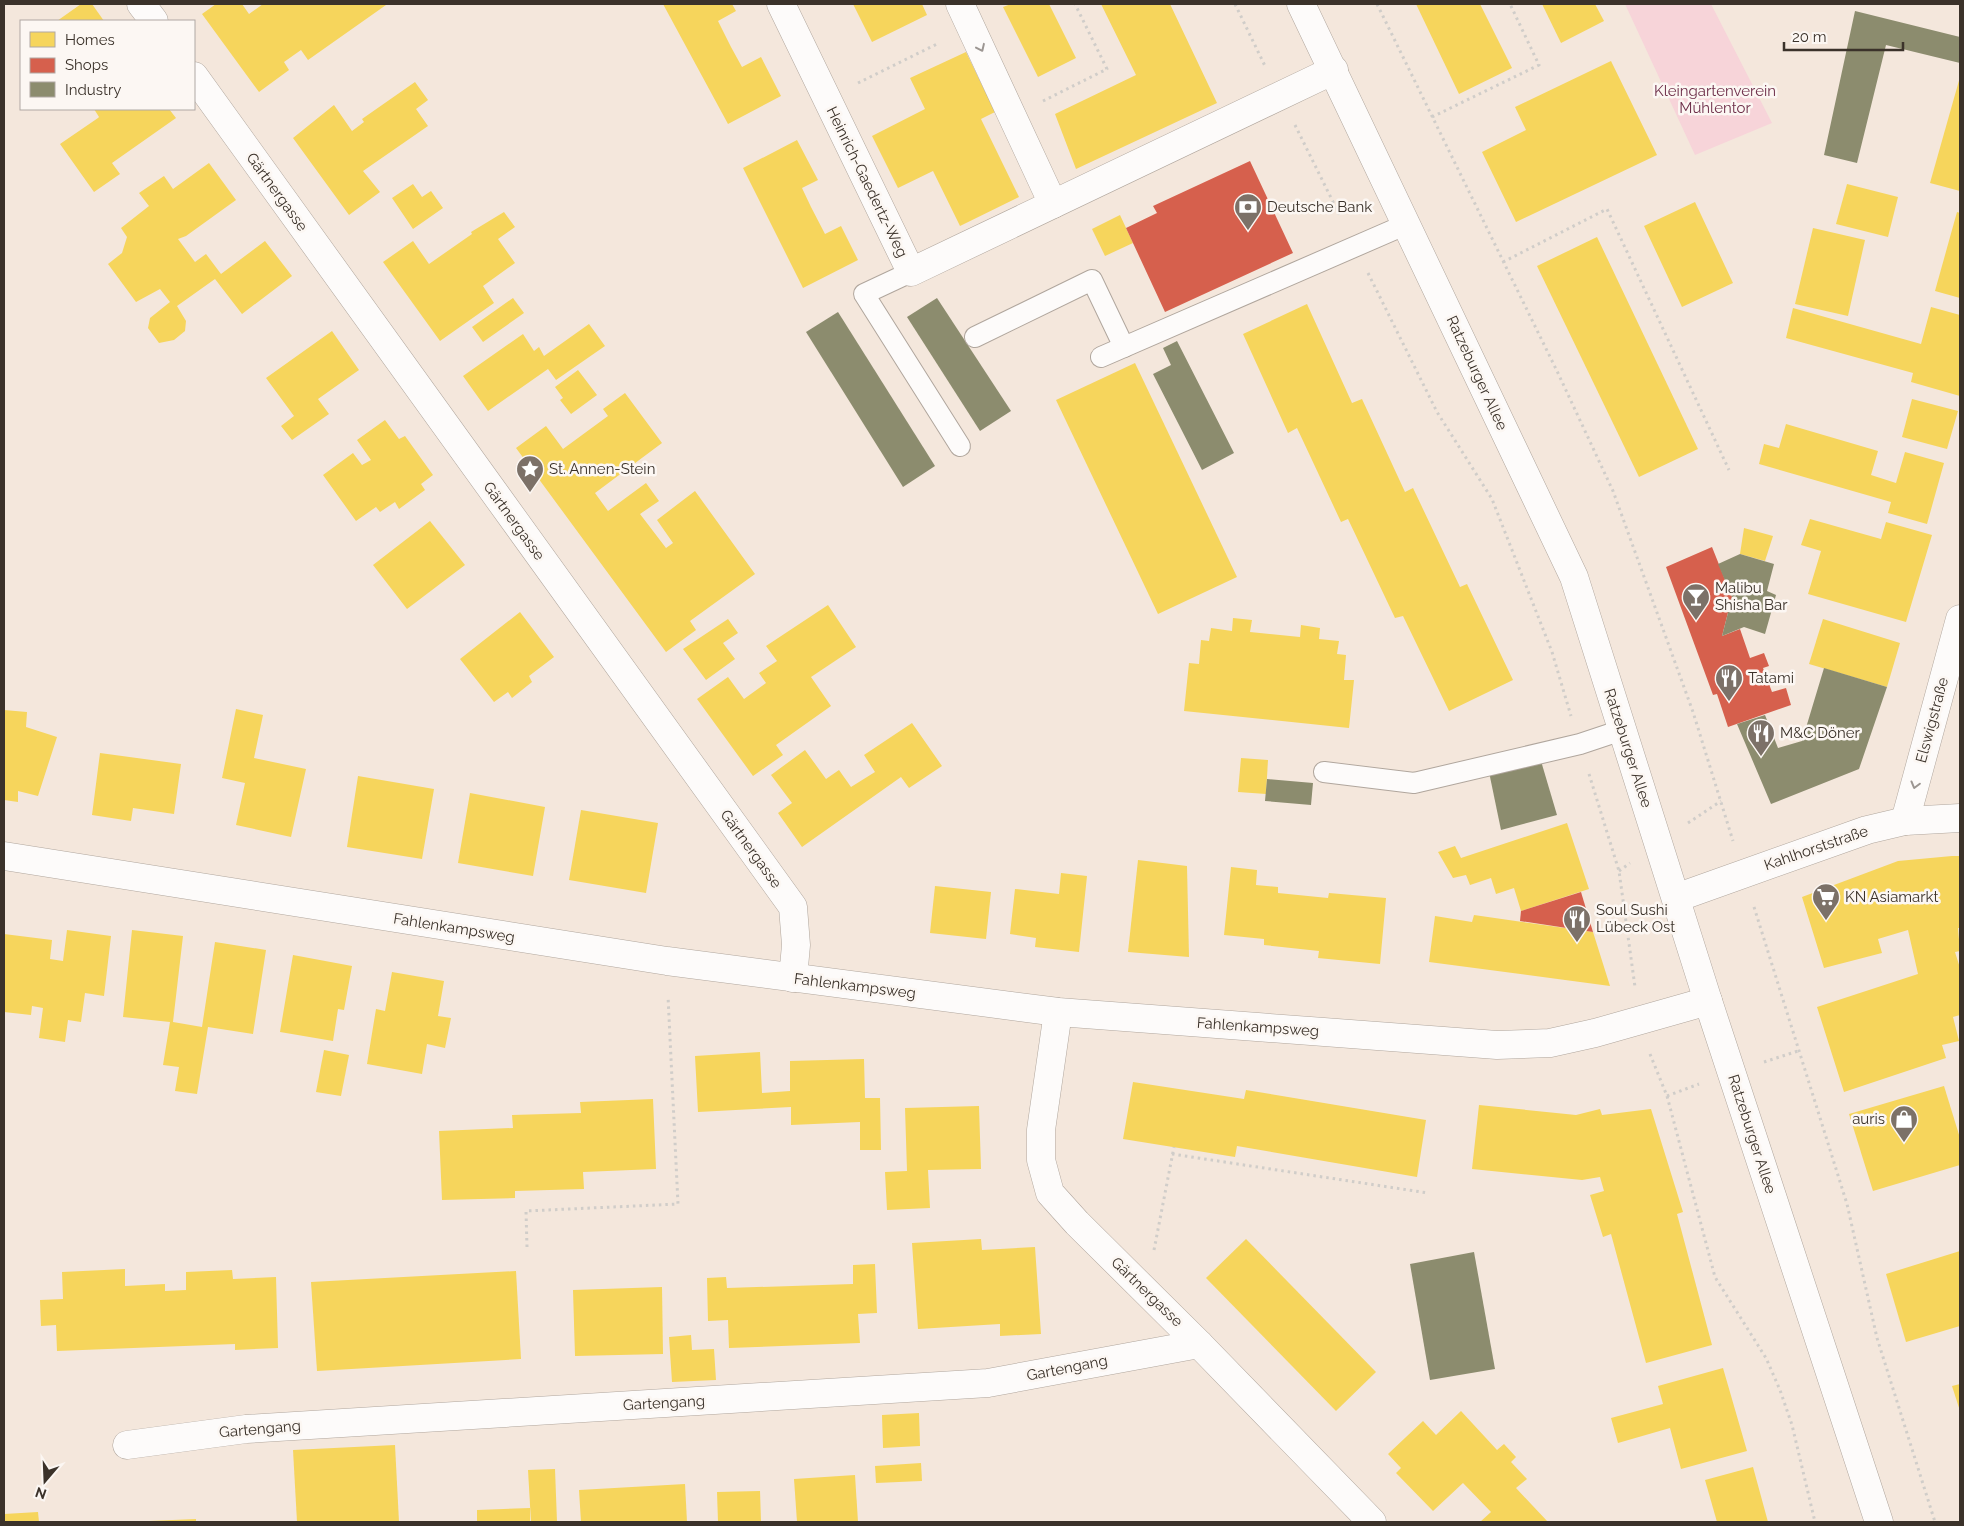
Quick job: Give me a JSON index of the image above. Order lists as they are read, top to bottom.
{
  "streets": {
    "street": [
      "Heinrich-Gaedertz-Weg",
      "Gärtnergasse",
      "Ratzeburger Allee",
      "Elswigstraße",
      "Kahlhorststraße",
      "Fahlenkampsweg",
      "Gartengang"
    ]
  },
  "crossings": [
    ["Heinrich-Gaedertz-Weg", "Ratzeburger Allee"],
    ["Gärtnergasse", "Fahlenkampsweg"],
    ["Gärtnergasse", "Gartengang"],
    ["Ratzeburger Allee", "Kahlhorststraße"],
    ["Ratzeburger Allee", "Fahlenkampsweg"],
    ["Elswigstraße", "Kahlhorststraße"]
  ],
  "one_way": ["Elswigstraße"],
  "parks": ["Kleingartenverein Mühlentor"],
  "places": {
    "bank": ["Deutsche Bank"],
    "place": ["St. Annen-Stein"],
    "bar": ["Malibu Shisha Bar"],
    "restaurant": ["Tatami", "M&C Döner", "Soul Sushi Lübeck Ost"],
    "supermarket": ["KN Asiamarkt"],
    "shop": ["auris"]
  },
  "legend": ["Homes", "Shops", "Industry"],
  "scale_bar": "20 m",
  "north": "bottom"
}
